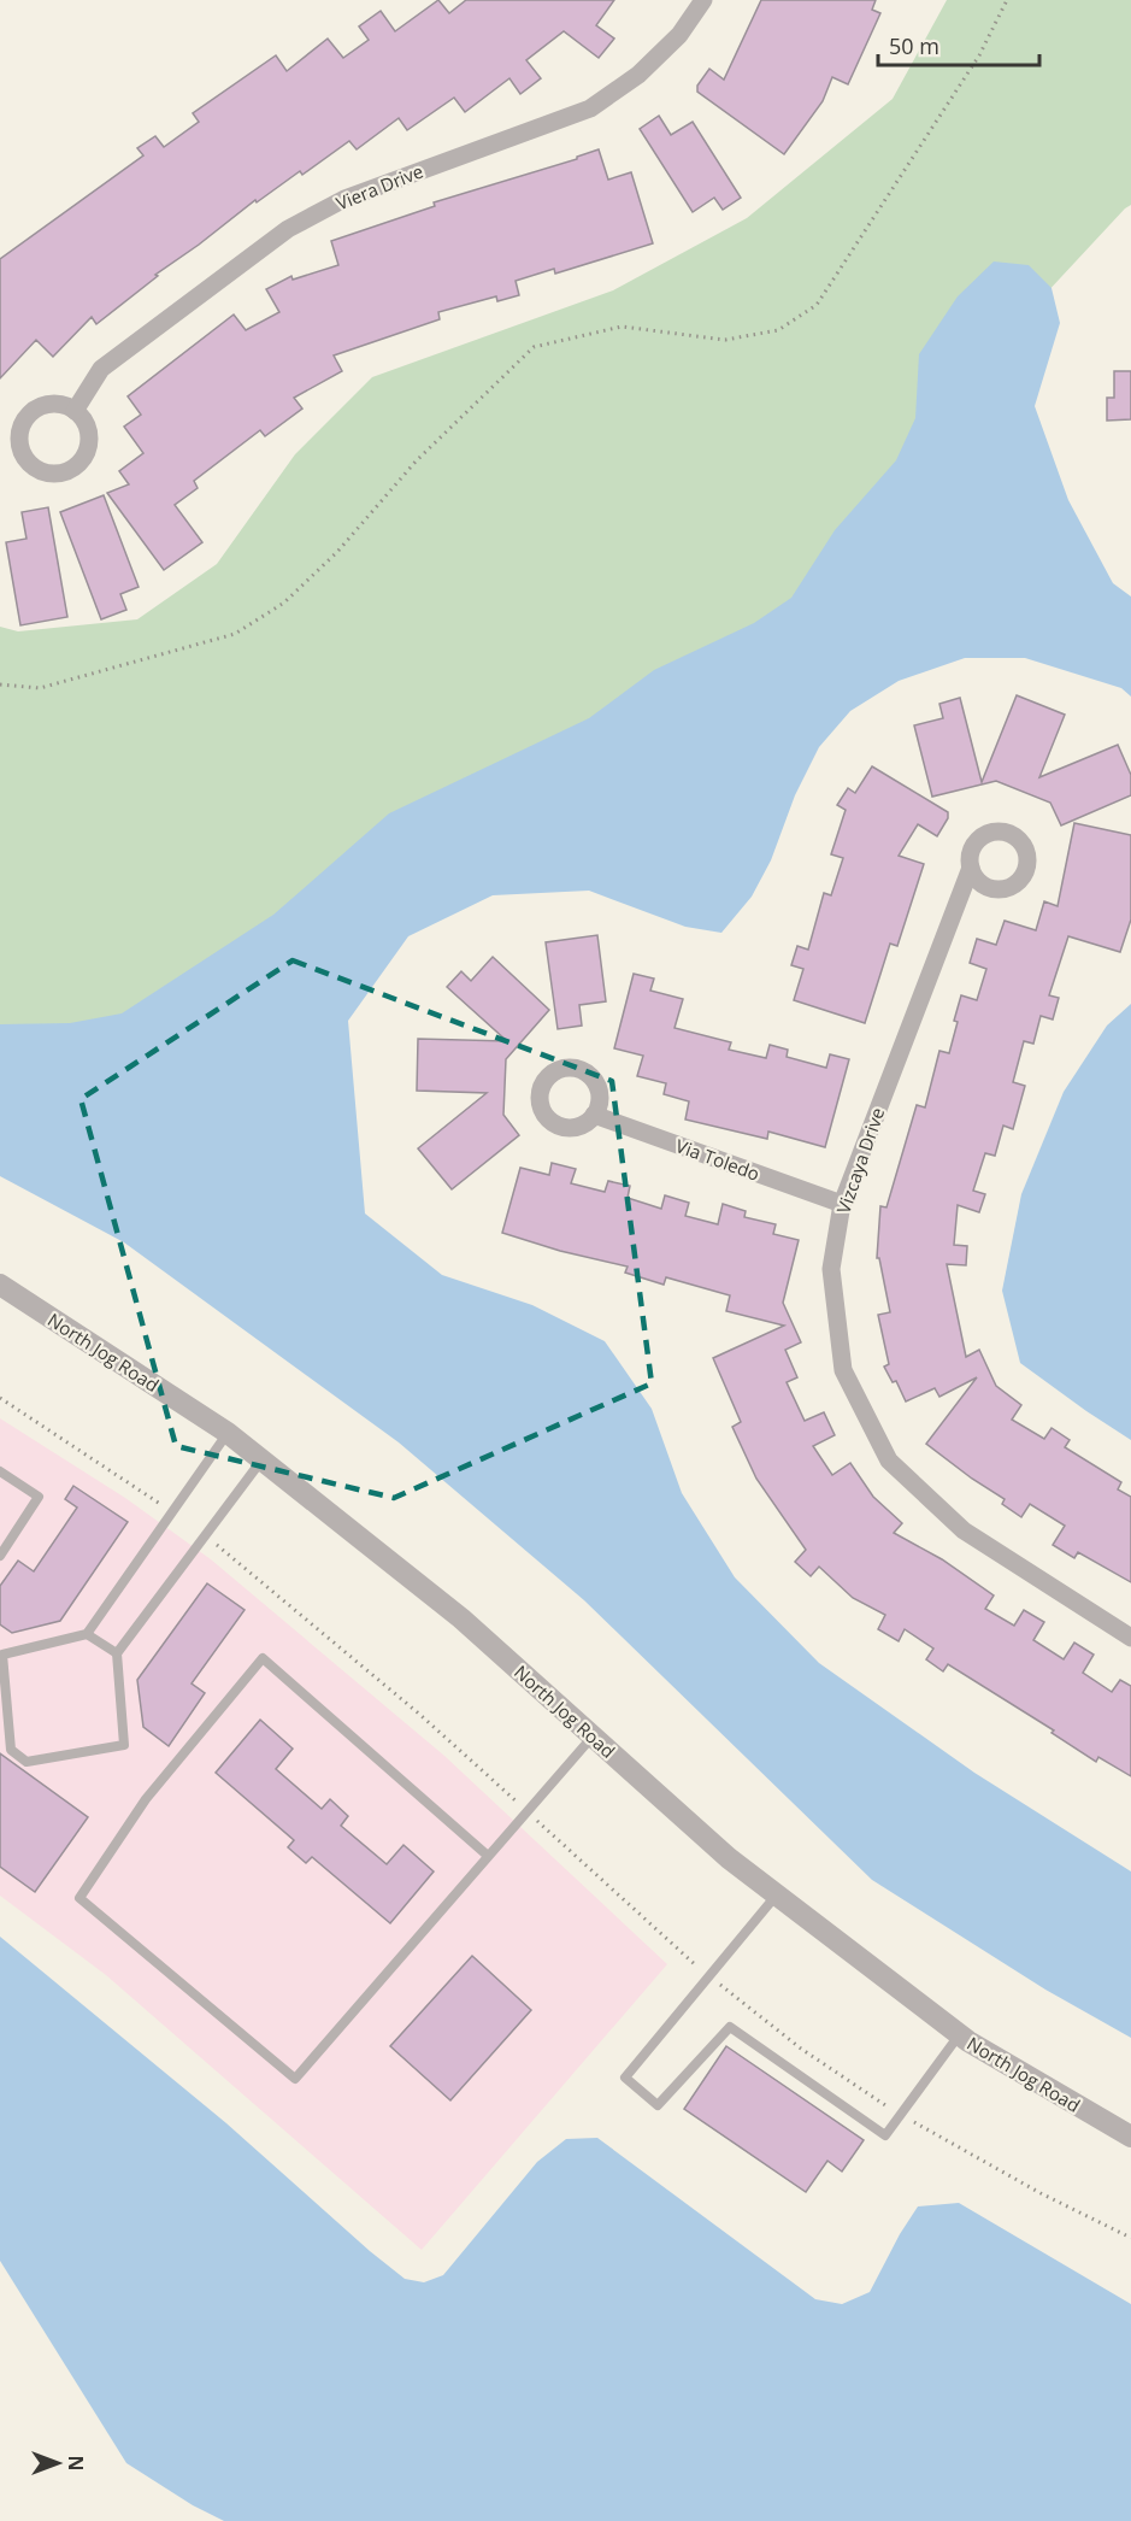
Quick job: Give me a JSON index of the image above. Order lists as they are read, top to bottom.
{
  "streets": {
    "street": [
      "Viera Drive",
      "Via Toledo",
      "Vizcaya Drive",
      "North Jog Road"
    ]
  },
  "crossings": [
    ["Via Toledo", "Vizcaya Drive"]
  ],
  "scale_bar": "50 m",
  "north": "right"
}
